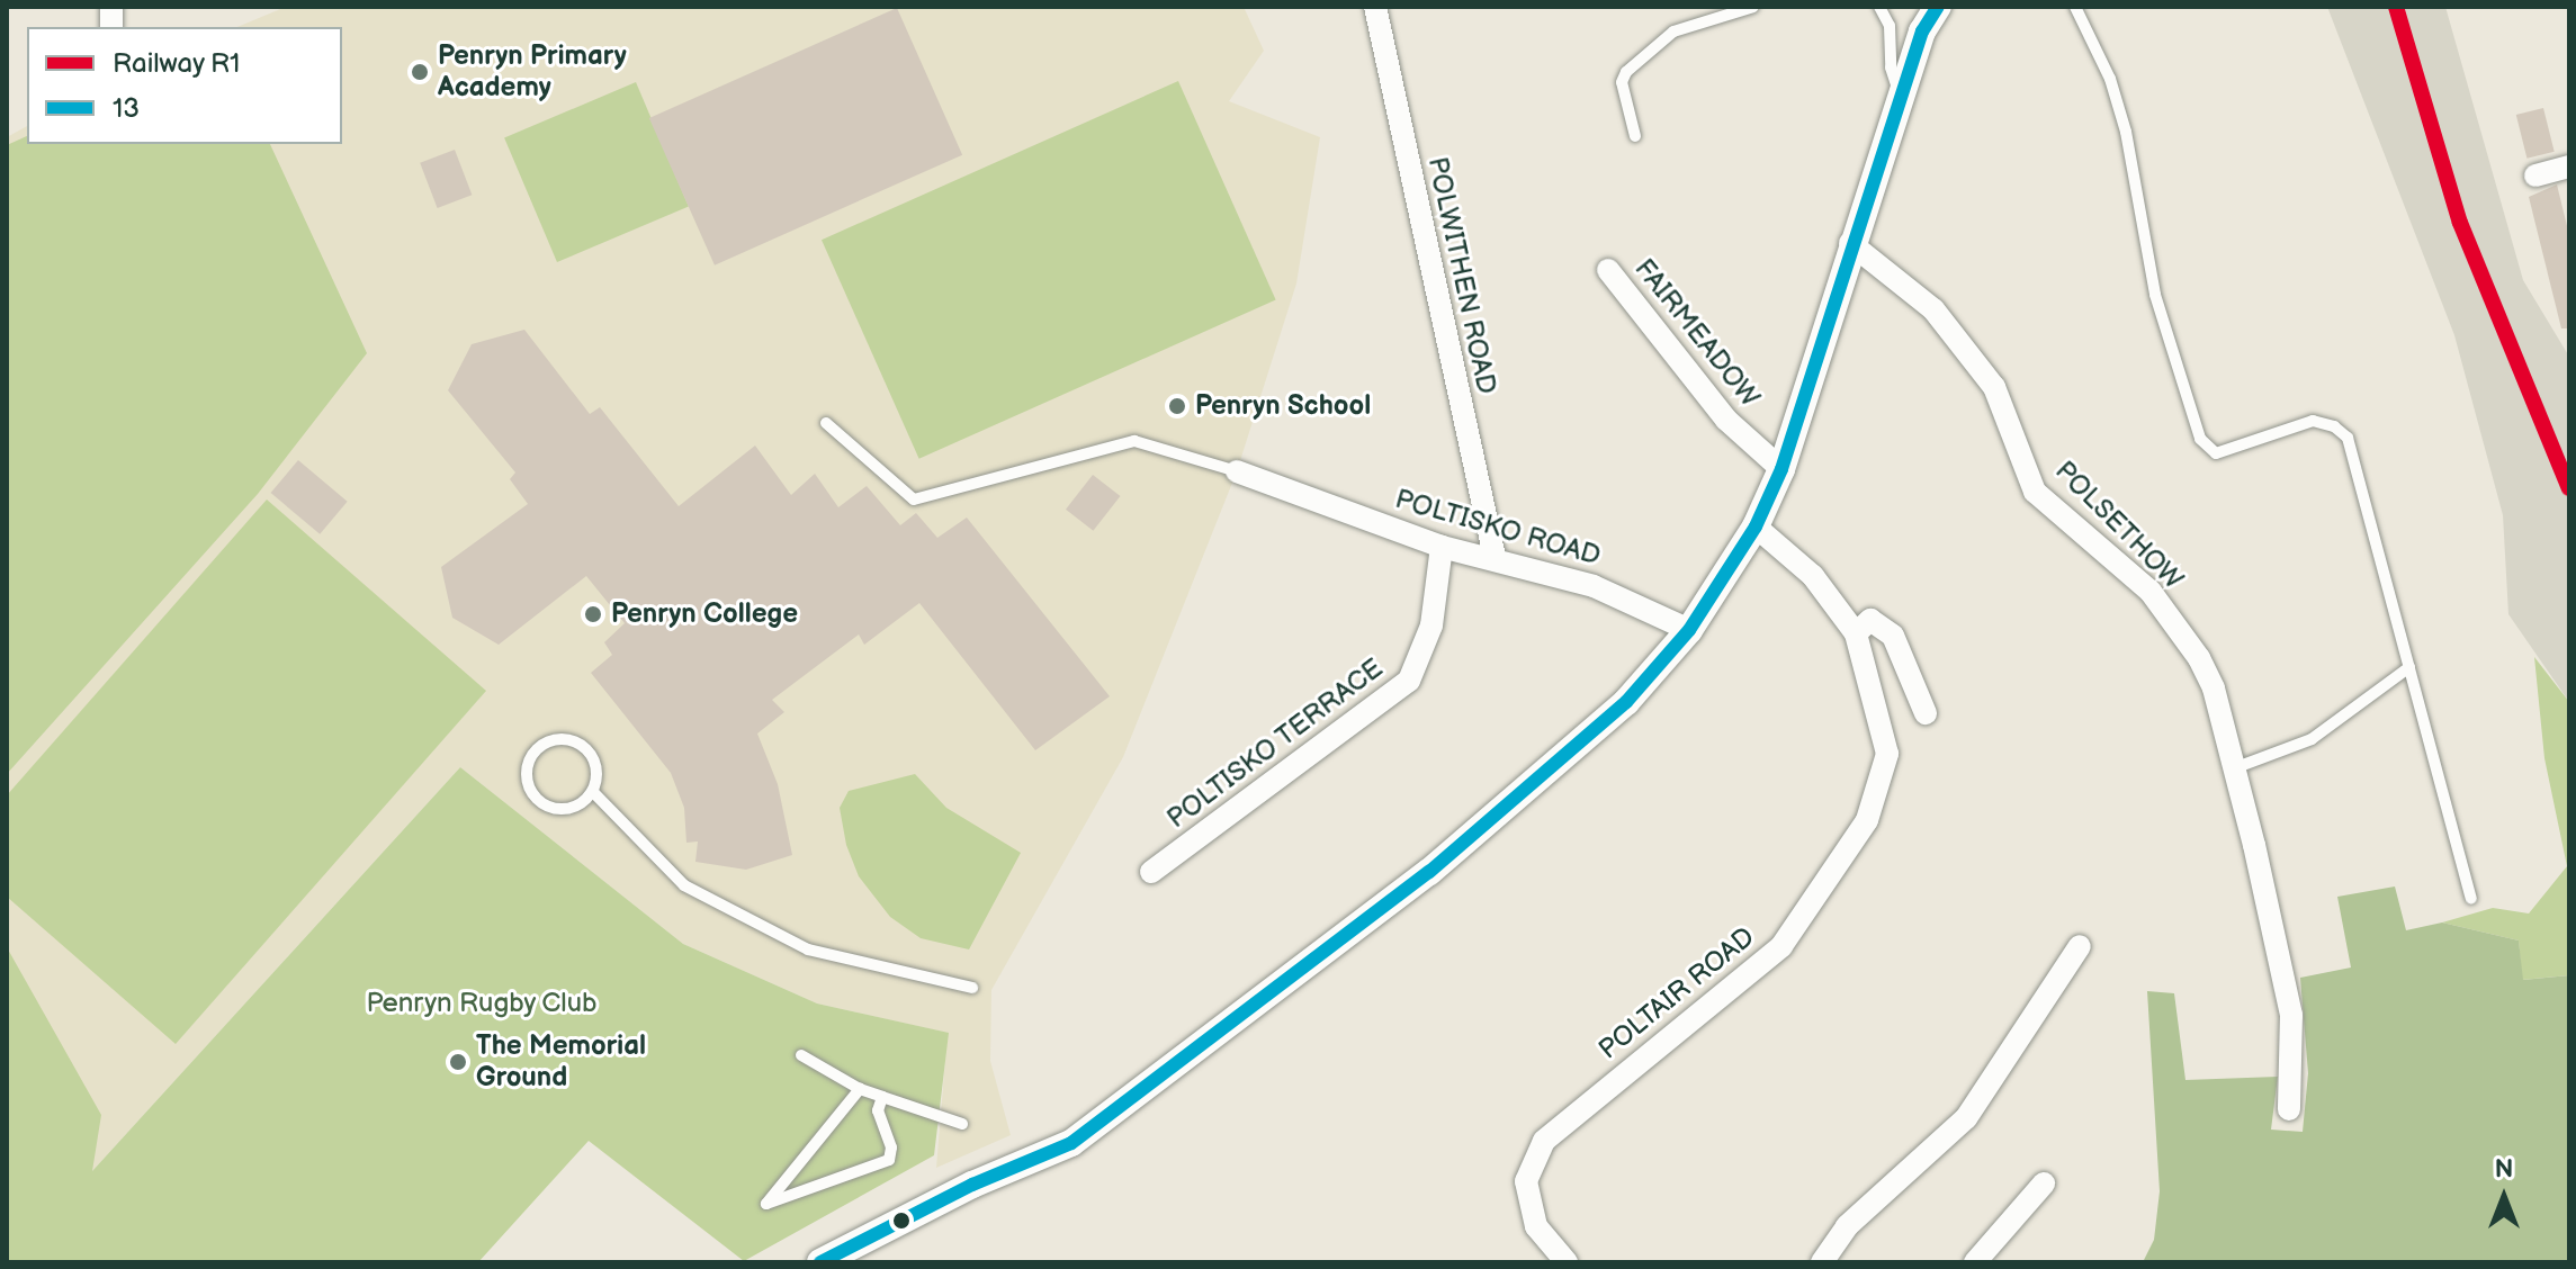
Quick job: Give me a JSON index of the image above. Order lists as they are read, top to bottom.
{
  "streets": {
    "street": [
      "POLWITHEN ROAD",
      "FAIRMEADOW",
      "POLSETHOW",
      "POLTISKO ROAD",
      "POLTISKO TERRACE",
      "POLTAIR ROAD"
    ]
  },
  "crossings": [
    ["POLWITHEN ROAD", "POLTISKO ROAD"],
    ["POLTISKO ROAD", "POLTISKO TERRACE"]
  ],
  "parks": ["Penryn Rugby Club"],
  "places": [
    "Penryn Primary Academy",
    "Penryn School",
    "Penryn College",
    "The Memorial Ground"
  ],
  "lines": ["rail line R1", "transit line 13"],
  "legend": ["Railway R1", "13"],
  "north": "top"
}
